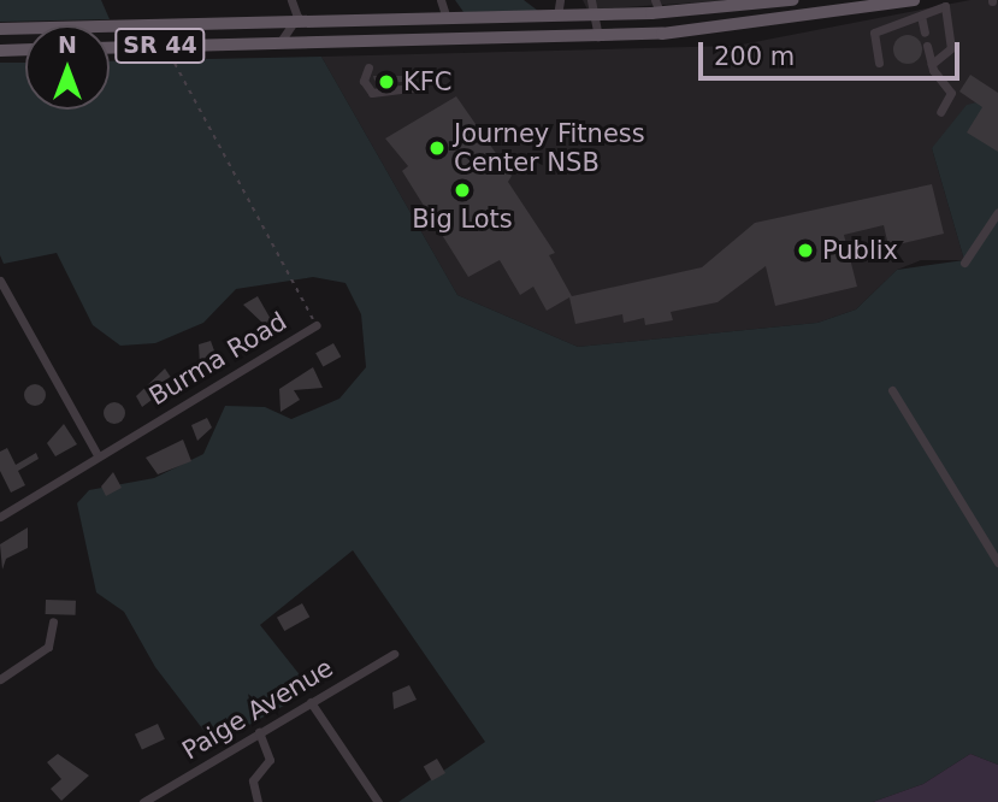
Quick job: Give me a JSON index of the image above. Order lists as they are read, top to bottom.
{
  "streets": {
    "main road": ["SR 44"],
    "street": ["Burma Road", "Paige Avenue"]
  },
  "crossings": [
    ["SR 44", "Burma Road"]
  ],
  "places": [
    "KFC",
    "Journey Fitness Center NSB",
    "Big Lots",
    "Publix"
  ],
  "scale_bar": "200 m",
  "north": "top"
}
